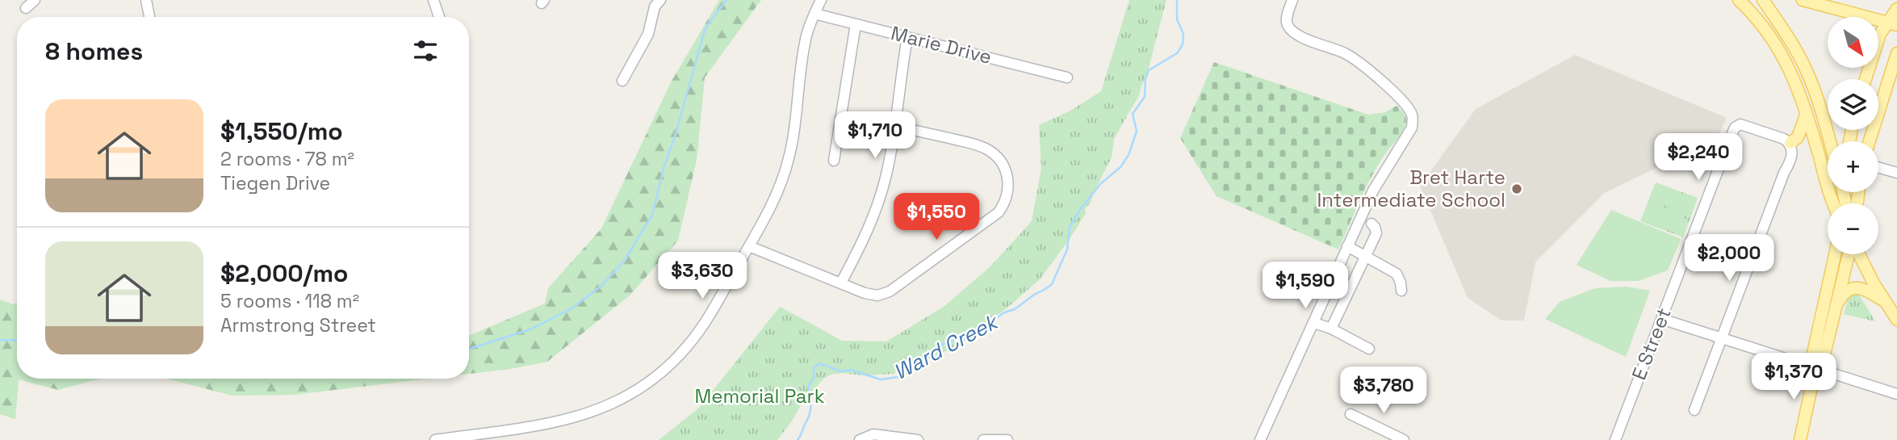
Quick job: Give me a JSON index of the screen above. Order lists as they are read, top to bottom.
{
  "streets": {
    "street": ["Marie Drive", "E Street"]
  },
  "water": ["Ward Creek"],
  "parks": ["Memorial Park"],
  "places": ["Bret Harte Intermediate School"],
  "north": "bottom right",
  "page": {
    "map_buttons": ["+", "−"],
    "heading": "8 homes",
    "list": [
      {
        "name": "$1,550/mo",
        "note": "2 rooms · 78 m² · Tiegen Drive"
      },
      {
        "name": "$2,000/mo",
        "note": "5 rooms · 118 m² · Armstrong Street"
      }
    ],
    "price": [
      "$1,710",
      "$2,240",
      "$1,550",
      "$2,000",
      "$3,630",
      "$1,590",
      "$1,370",
      "$3,780"
    ]
  }
}
